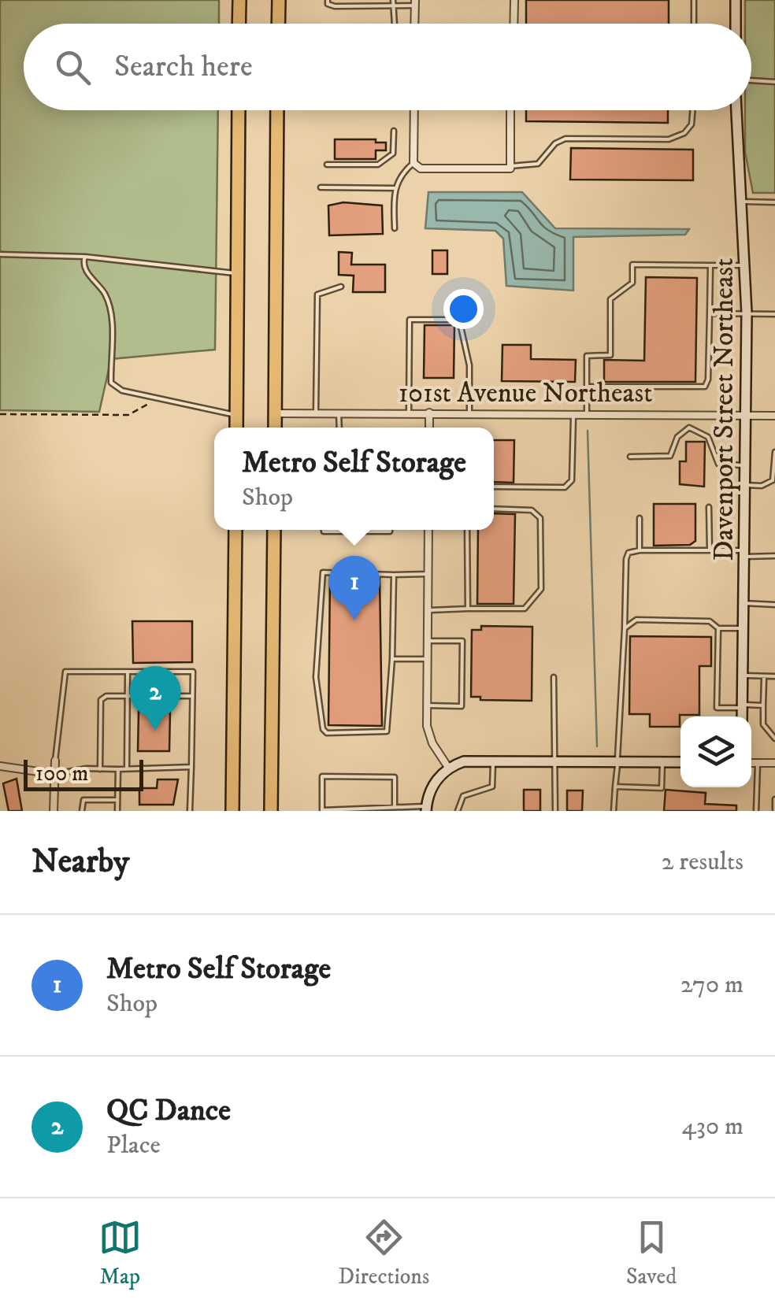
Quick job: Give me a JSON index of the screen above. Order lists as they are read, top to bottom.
{
  "streets": {
    "street": ["101st Avenue Northeast", "Davenport Street Northeast"]
  },
  "crossings": [
    ["101st Avenue Northeast", "Davenport Street Northeast"]
  ],
  "scale_bar": "100 m",
  "page": {
    "search": "Search here",
    "popup": ["Metro Self Storage", "Shop"],
    "pins": ["1", "2"],
    "scale": "100 m",
    "heading": ["Nearby", "2 results"],
    "list": [
      {
        "mark": "1",
        "name": "Metro Self Storage",
        "note": "Shop",
        "value": "270 m"
      },
      {
        "mark": "2",
        "name": "QC Dance",
        "note": "Place",
        "value": "430 m"
      }
    ],
    "nav": ["Map", "Directions", "Saved"]
  }
}
